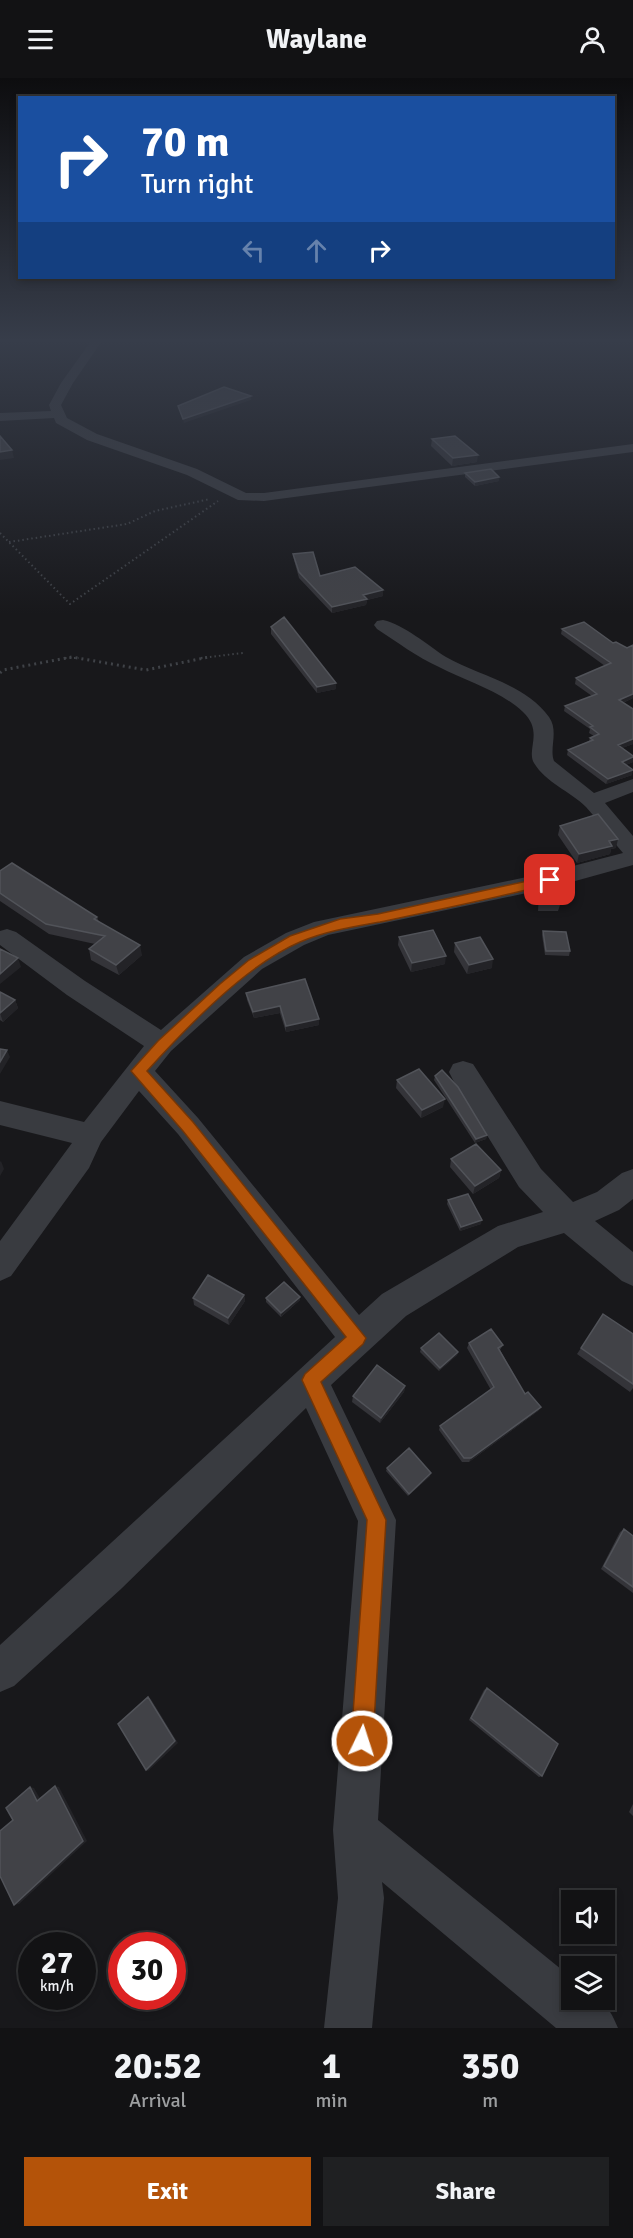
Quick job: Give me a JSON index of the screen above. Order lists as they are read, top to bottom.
{
  "page": {
    "header": "Waylane",
    "turn": ["70 m", "Turn right"],
    "speed": "27 km/h",
    "limit": "30",
    "eta": [
      "20:52",
      "Arrival",
      "1",
      "min",
      "350",
      "m"
    ],
    "buttons": ["Exit", "Share"]
  }
}
